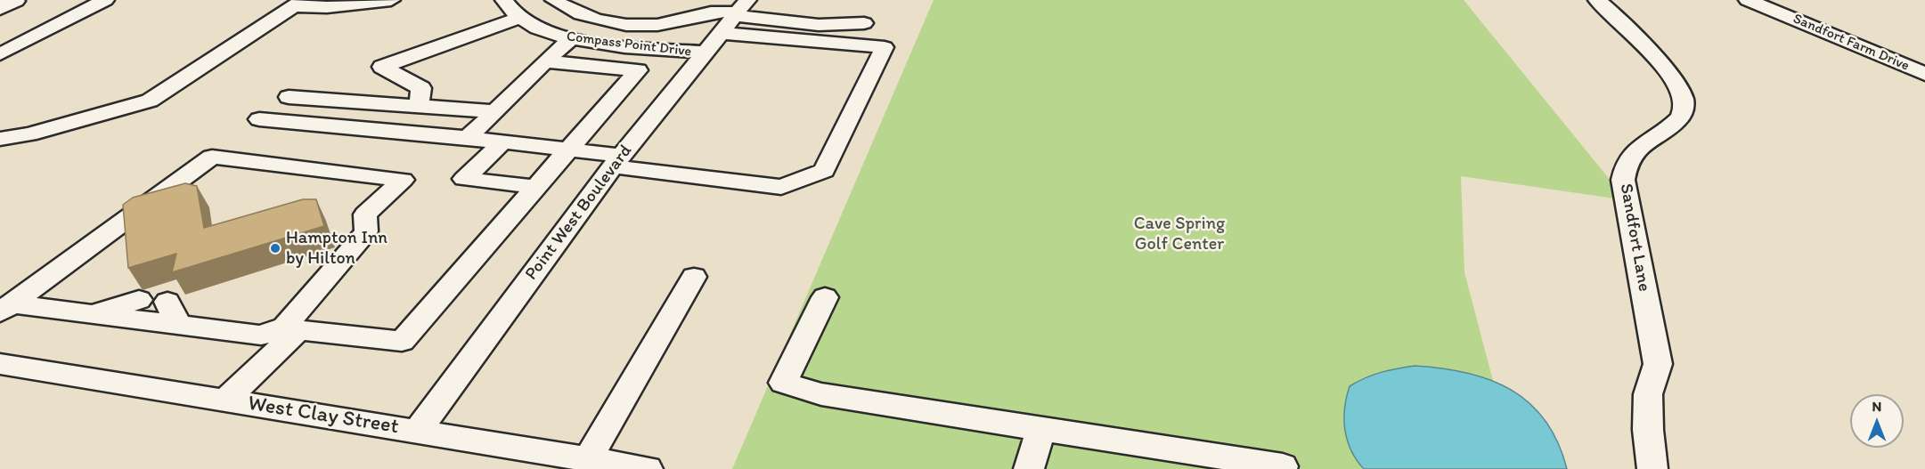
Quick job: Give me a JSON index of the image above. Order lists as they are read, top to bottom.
{
  "streets": {
    "street": [
      "Sandfort Farm Drive",
      "Compass Point Drive",
      "Point West Boulevard",
      "Sandfort Lane",
      "West Clay Street"
    ]
  },
  "crossings": [
    ["Compass Point Drive", "Point West Boulevard"],
    ["Point West Boulevard", "West Clay Street"]
  ],
  "parks": ["Cave Spring Golf Center"],
  "places": ["Hampton Inn by Hilton"],
  "north": "top"
}
